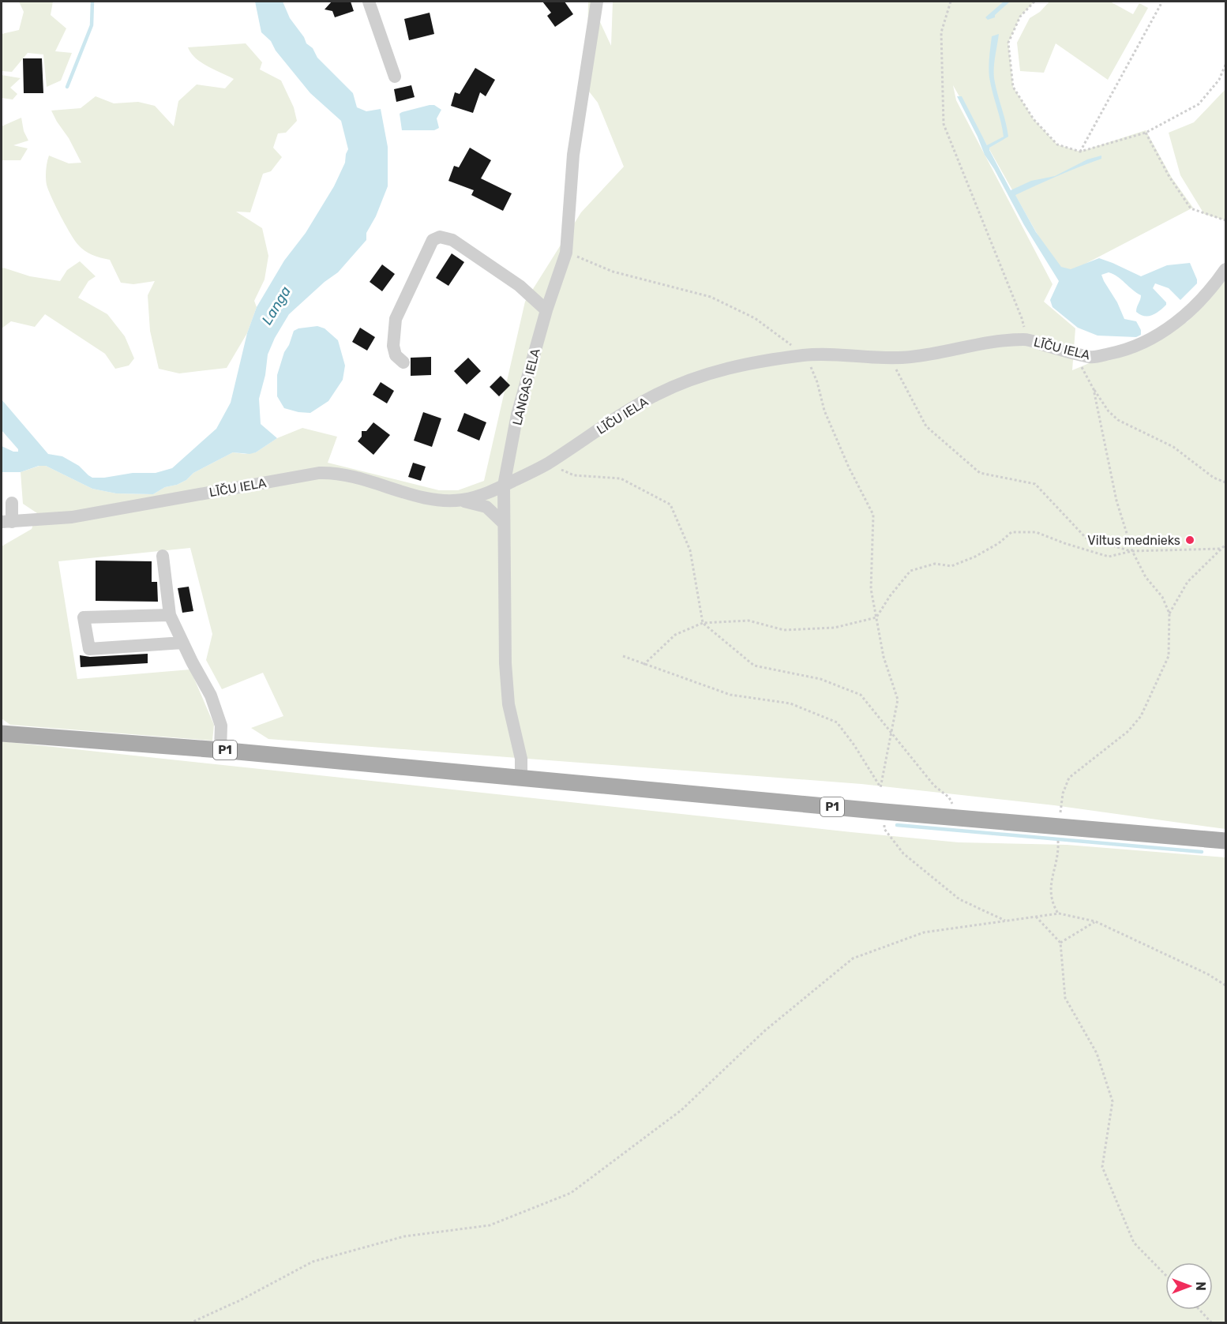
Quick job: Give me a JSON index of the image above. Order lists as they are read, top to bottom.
{
  "streets": {
    "main road": ["P1"],
    "street": ["LĪČU IELA", "LANGAS IELA"]
  },
  "crossings": [
    ["LĪČU IELA", "LANGAS IELA"],
    ["LANGAS IELA", "P1"]
  ],
  "water": ["Langa"],
  "places": ["Viltus mednieks"],
  "north": "right"
}
